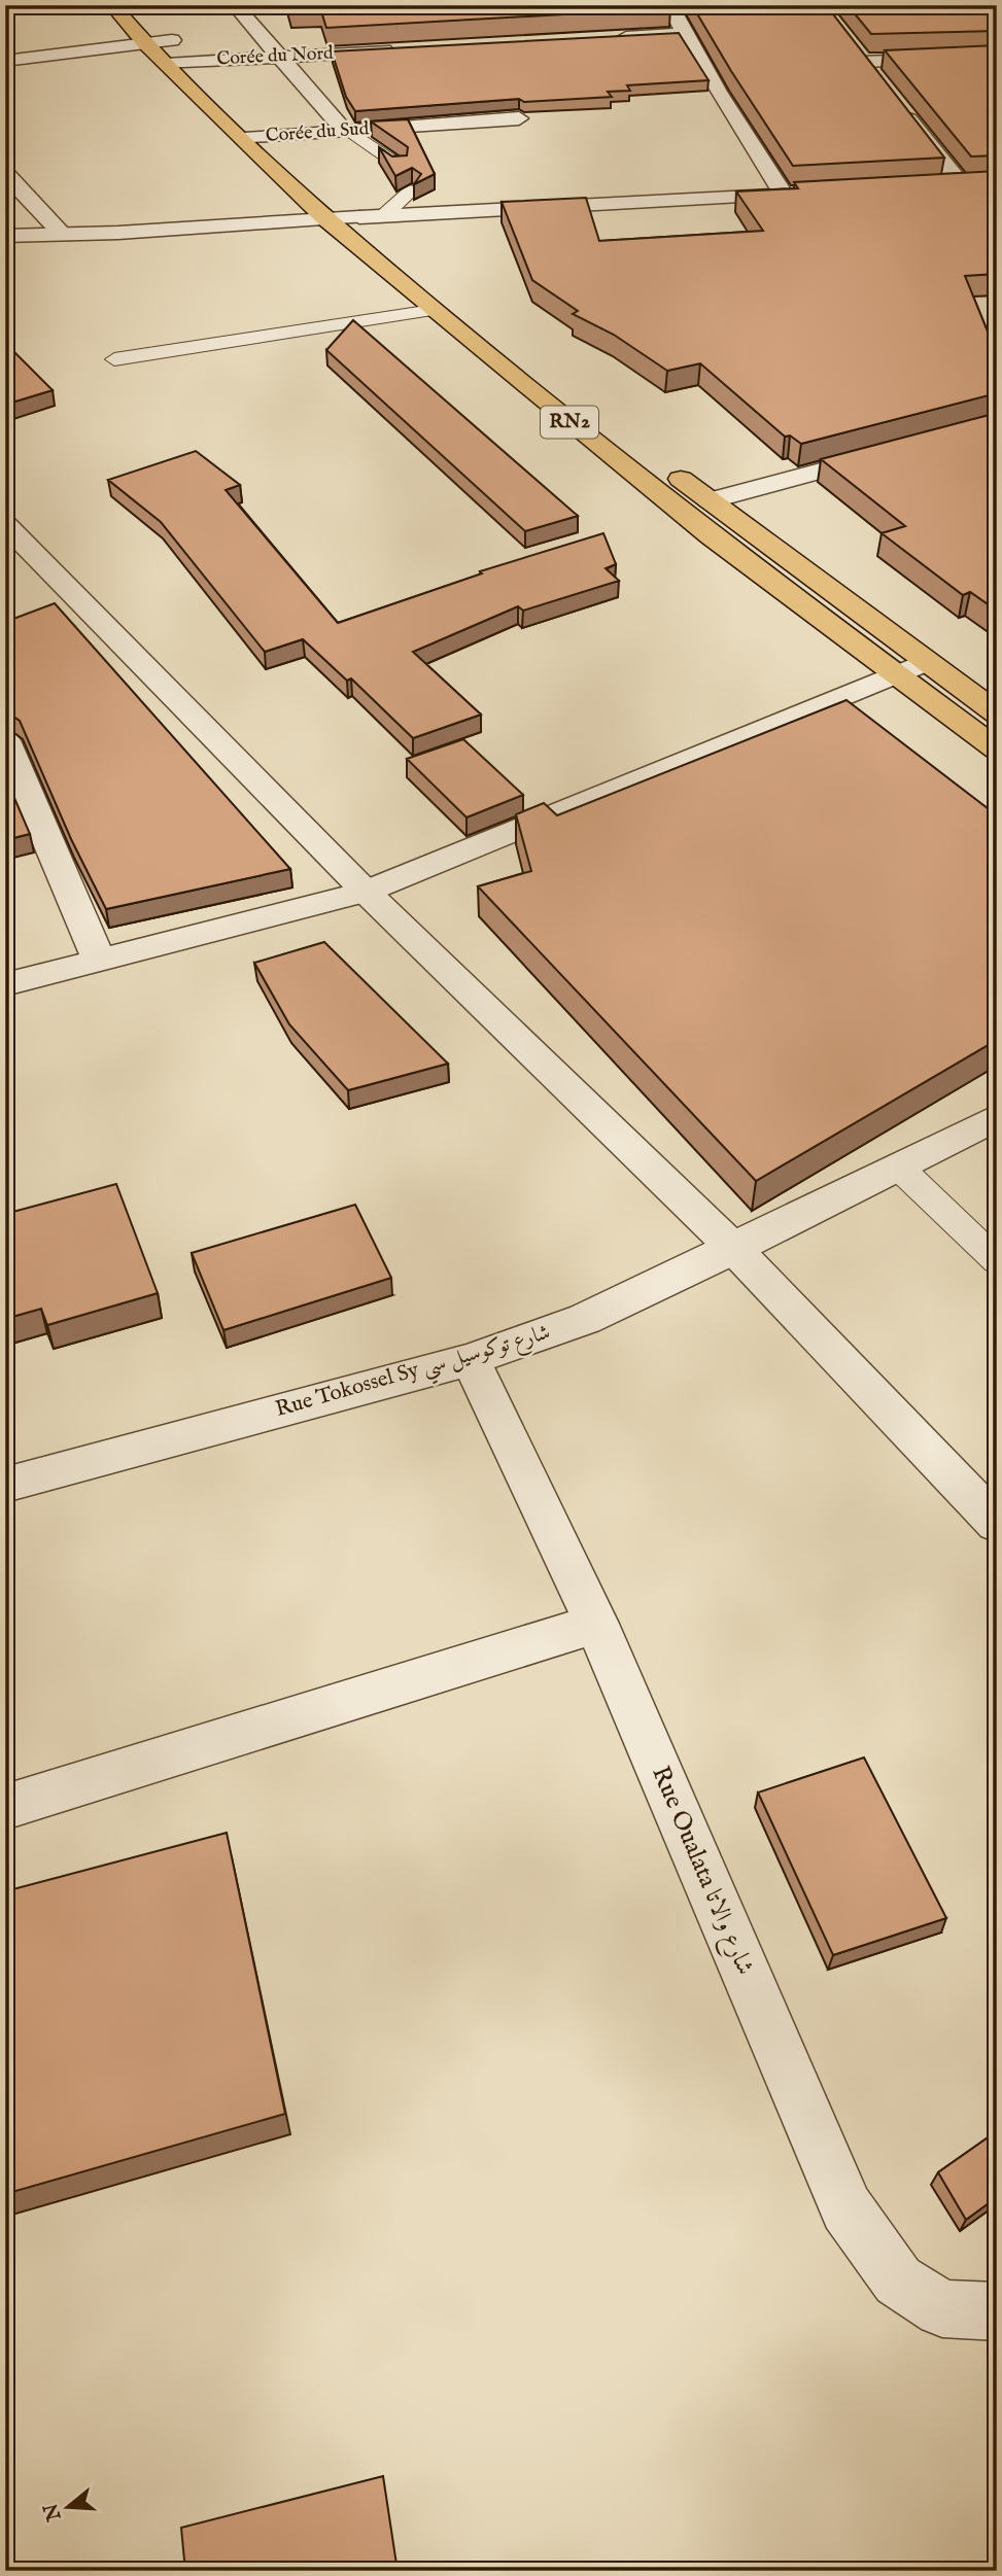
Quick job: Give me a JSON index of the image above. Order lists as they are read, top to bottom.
{
  "streets": {
    "highway": ["RN2"],
    "street": [
      "Corée du Nord",
      "Corée du Sud",
      "Rue Tokossel Sy شارع توكوسيل سي",
      "Rue Oualata شارع والاتا"
    ]
  },
  "crossings": [
    ["Corée du Nord", "RN2"],
    ["Corée du Sud", "RN2"],
    ["Rue Tokossel Sy شارع توكوسيل سي", "Rue Oualata شارع والاتا"]
  ],
  "north": "left"
}
